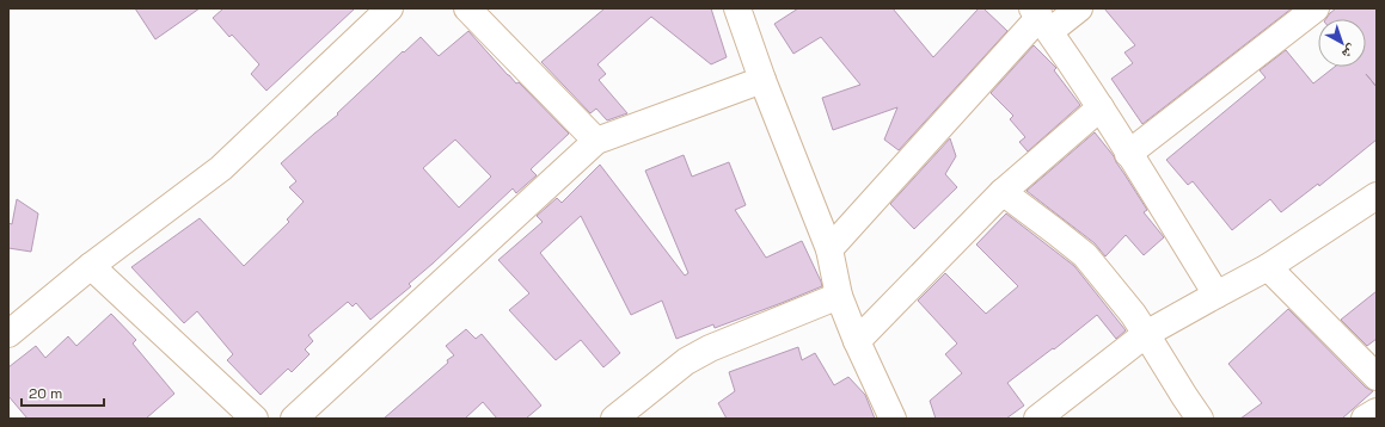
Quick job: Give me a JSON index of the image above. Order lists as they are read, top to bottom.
{
  "scale_bar": "20 m",
  "north": "bottom right"
}
